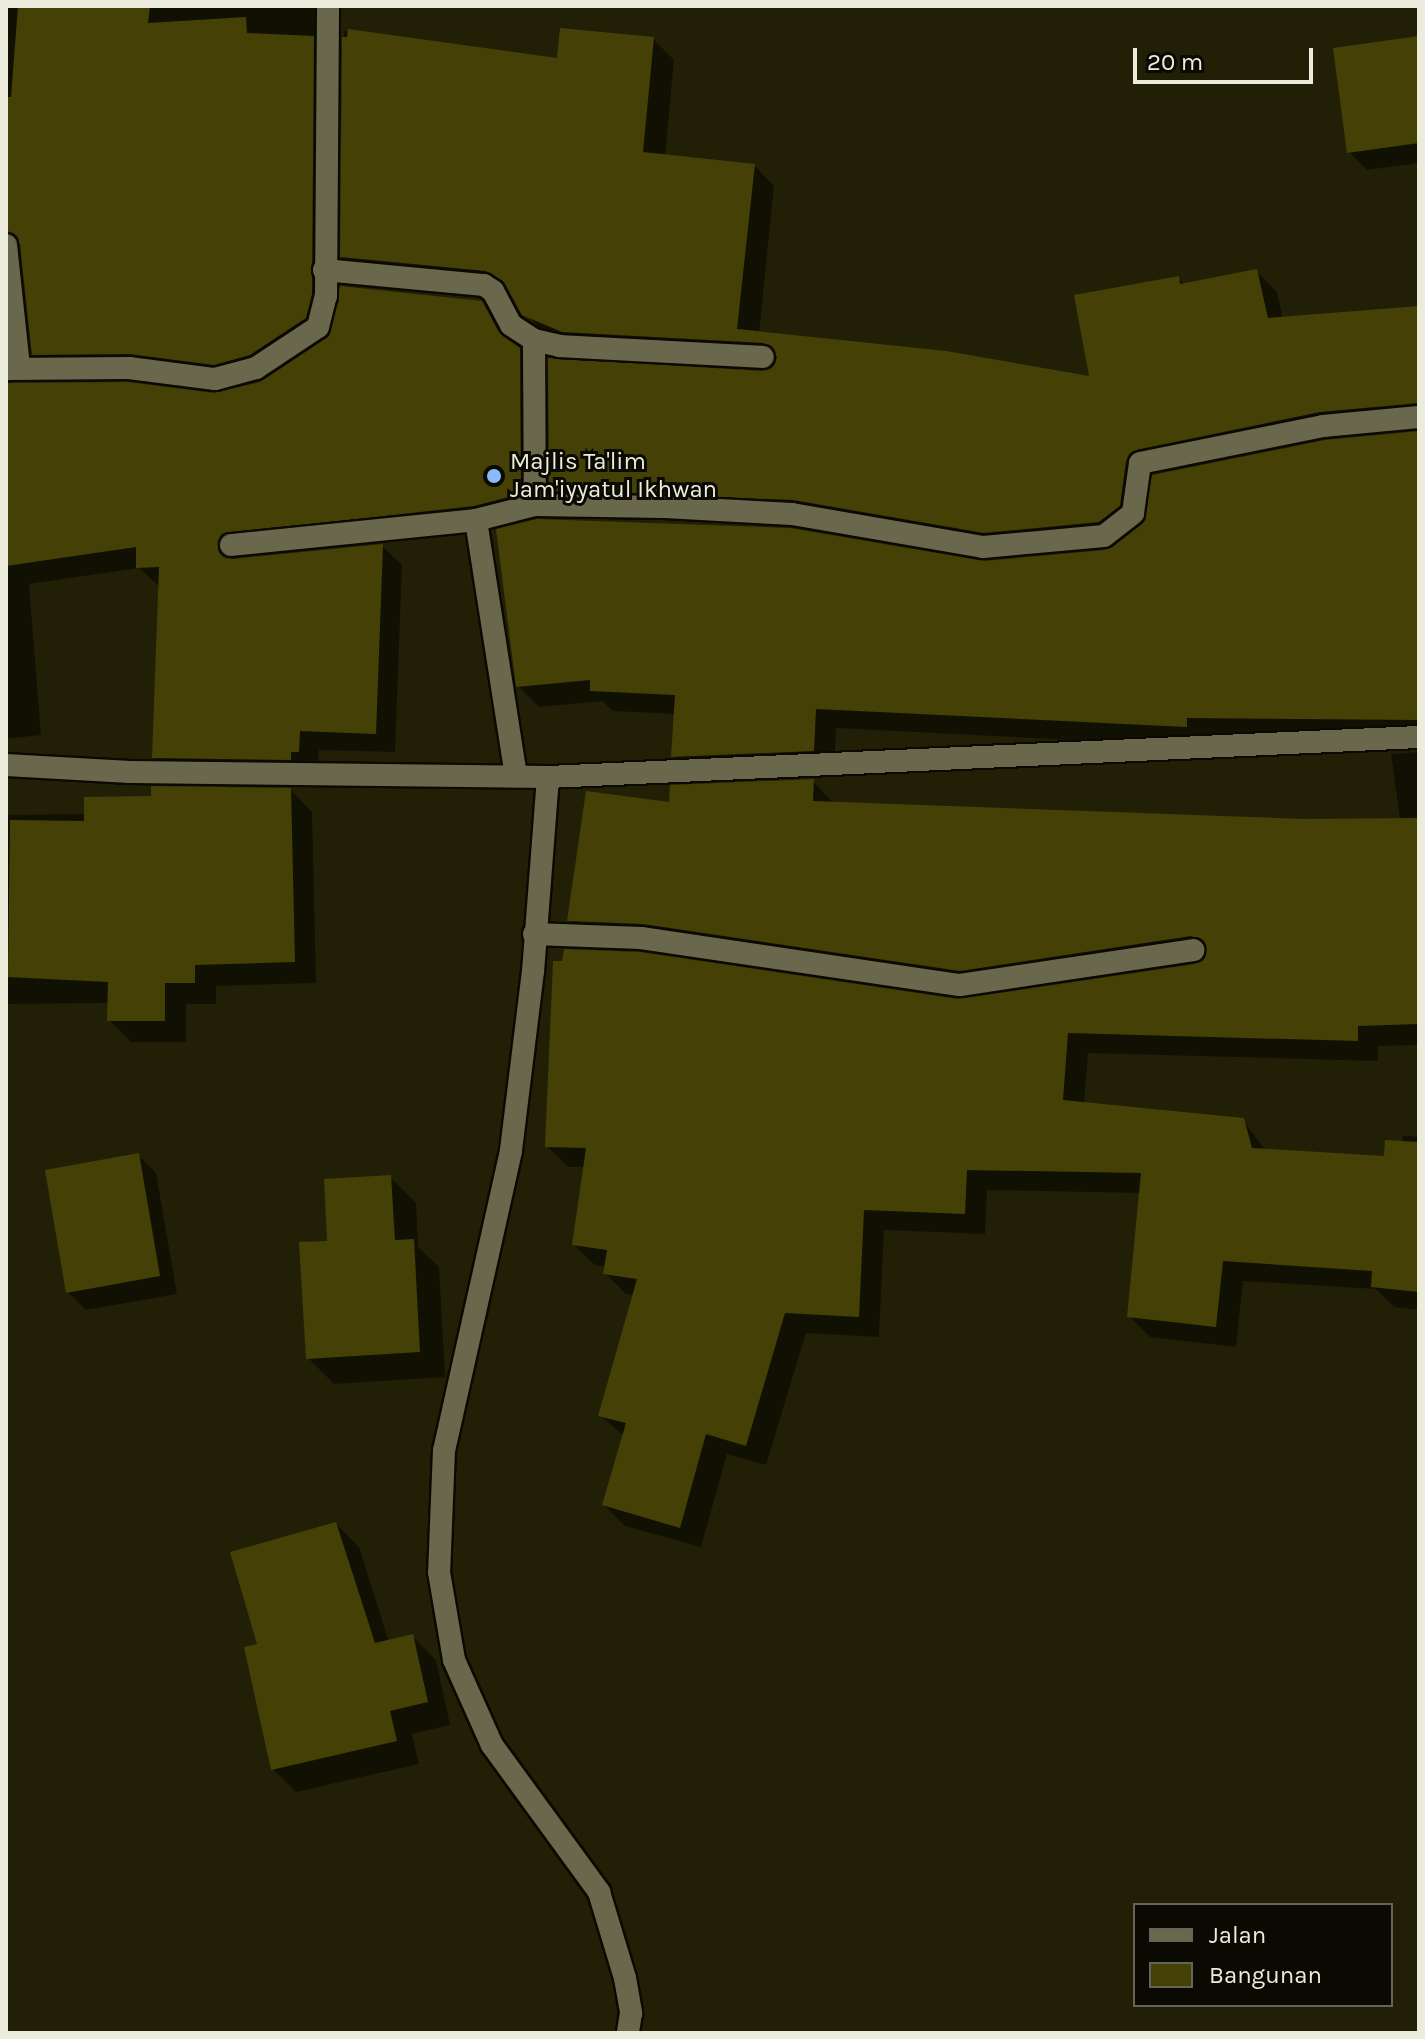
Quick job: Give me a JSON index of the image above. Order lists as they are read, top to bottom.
{
  "places": ["Majlis Ta'lim Jam'iyyatul Ikhwan"],
  "legend": ["Jalan", "Bangunan"],
  "scale_bar": "20 m"
}
